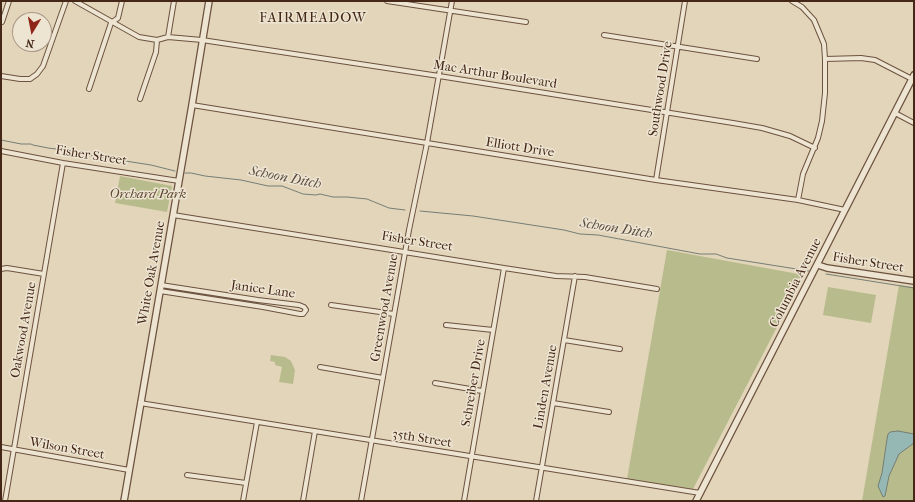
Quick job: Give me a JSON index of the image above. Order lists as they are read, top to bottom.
{
  "streets": {
    "street": [
      "Mac Arthur Boulevard",
      "Southwood Drive",
      "Elliott Drive",
      "Fisher Street",
      "White Oak Avenue",
      "Columbia Avenue",
      "Janice Lane",
      "Greenwood Avenue",
      "Oakwood Avenue",
      "Schreiber Drive",
      "Linden Avenue",
      "35th Street",
      "Wilson Street"
    ]
  },
  "crossings": [
    ["Mac Arthur Boulevard", "Southwood Drive"],
    ["Mac Arthur Boulevard", "White Oak Avenue"],
    ["Mac Arthur Boulevard", "Greenwood Avenue"],
    ["Southwood Drive", "Elliott Drive"],
    ["Elliott Drive", "White Oak Avenue"],
    ["Elliott Drive", "Columbia Avenue"],
    ["Elliott Drive", "Greenwood Avenue"],
    ["Fisher Street", "White Oak Avenue"],
    ["Fisher Street", "Columbia Avenue"],
    ["Fisher Street", "Greenwood Avenue"],
    ["Fisher Street", "Oakwood Avenue"],
    ["Fisher Street", "Schreiber Drive"],
    ["Fisher Street", "Linden Avenue"],
    ["White Oak Avenue", "Janice Lane"],
    ["White Oak Avenue", "35th Street"],
    ["White Oak Avenue", "Wilson Street"],
    ["Columbia Avenue", "35th Street"],
    ["Greenwood Avenue", "35th Street"],
    ["Oakwood Avenue", "Wilson Street"],
    ["Schreiber Drive", "35th Street"],
    ["Linden Avenue", "35th Street"]
  ],
  "districts": ["FAIRMEADOW"],
  "water": ["Schoon Ditch"],
  "parks": ["Orchard Park"],
  "north": "bottom"
}
